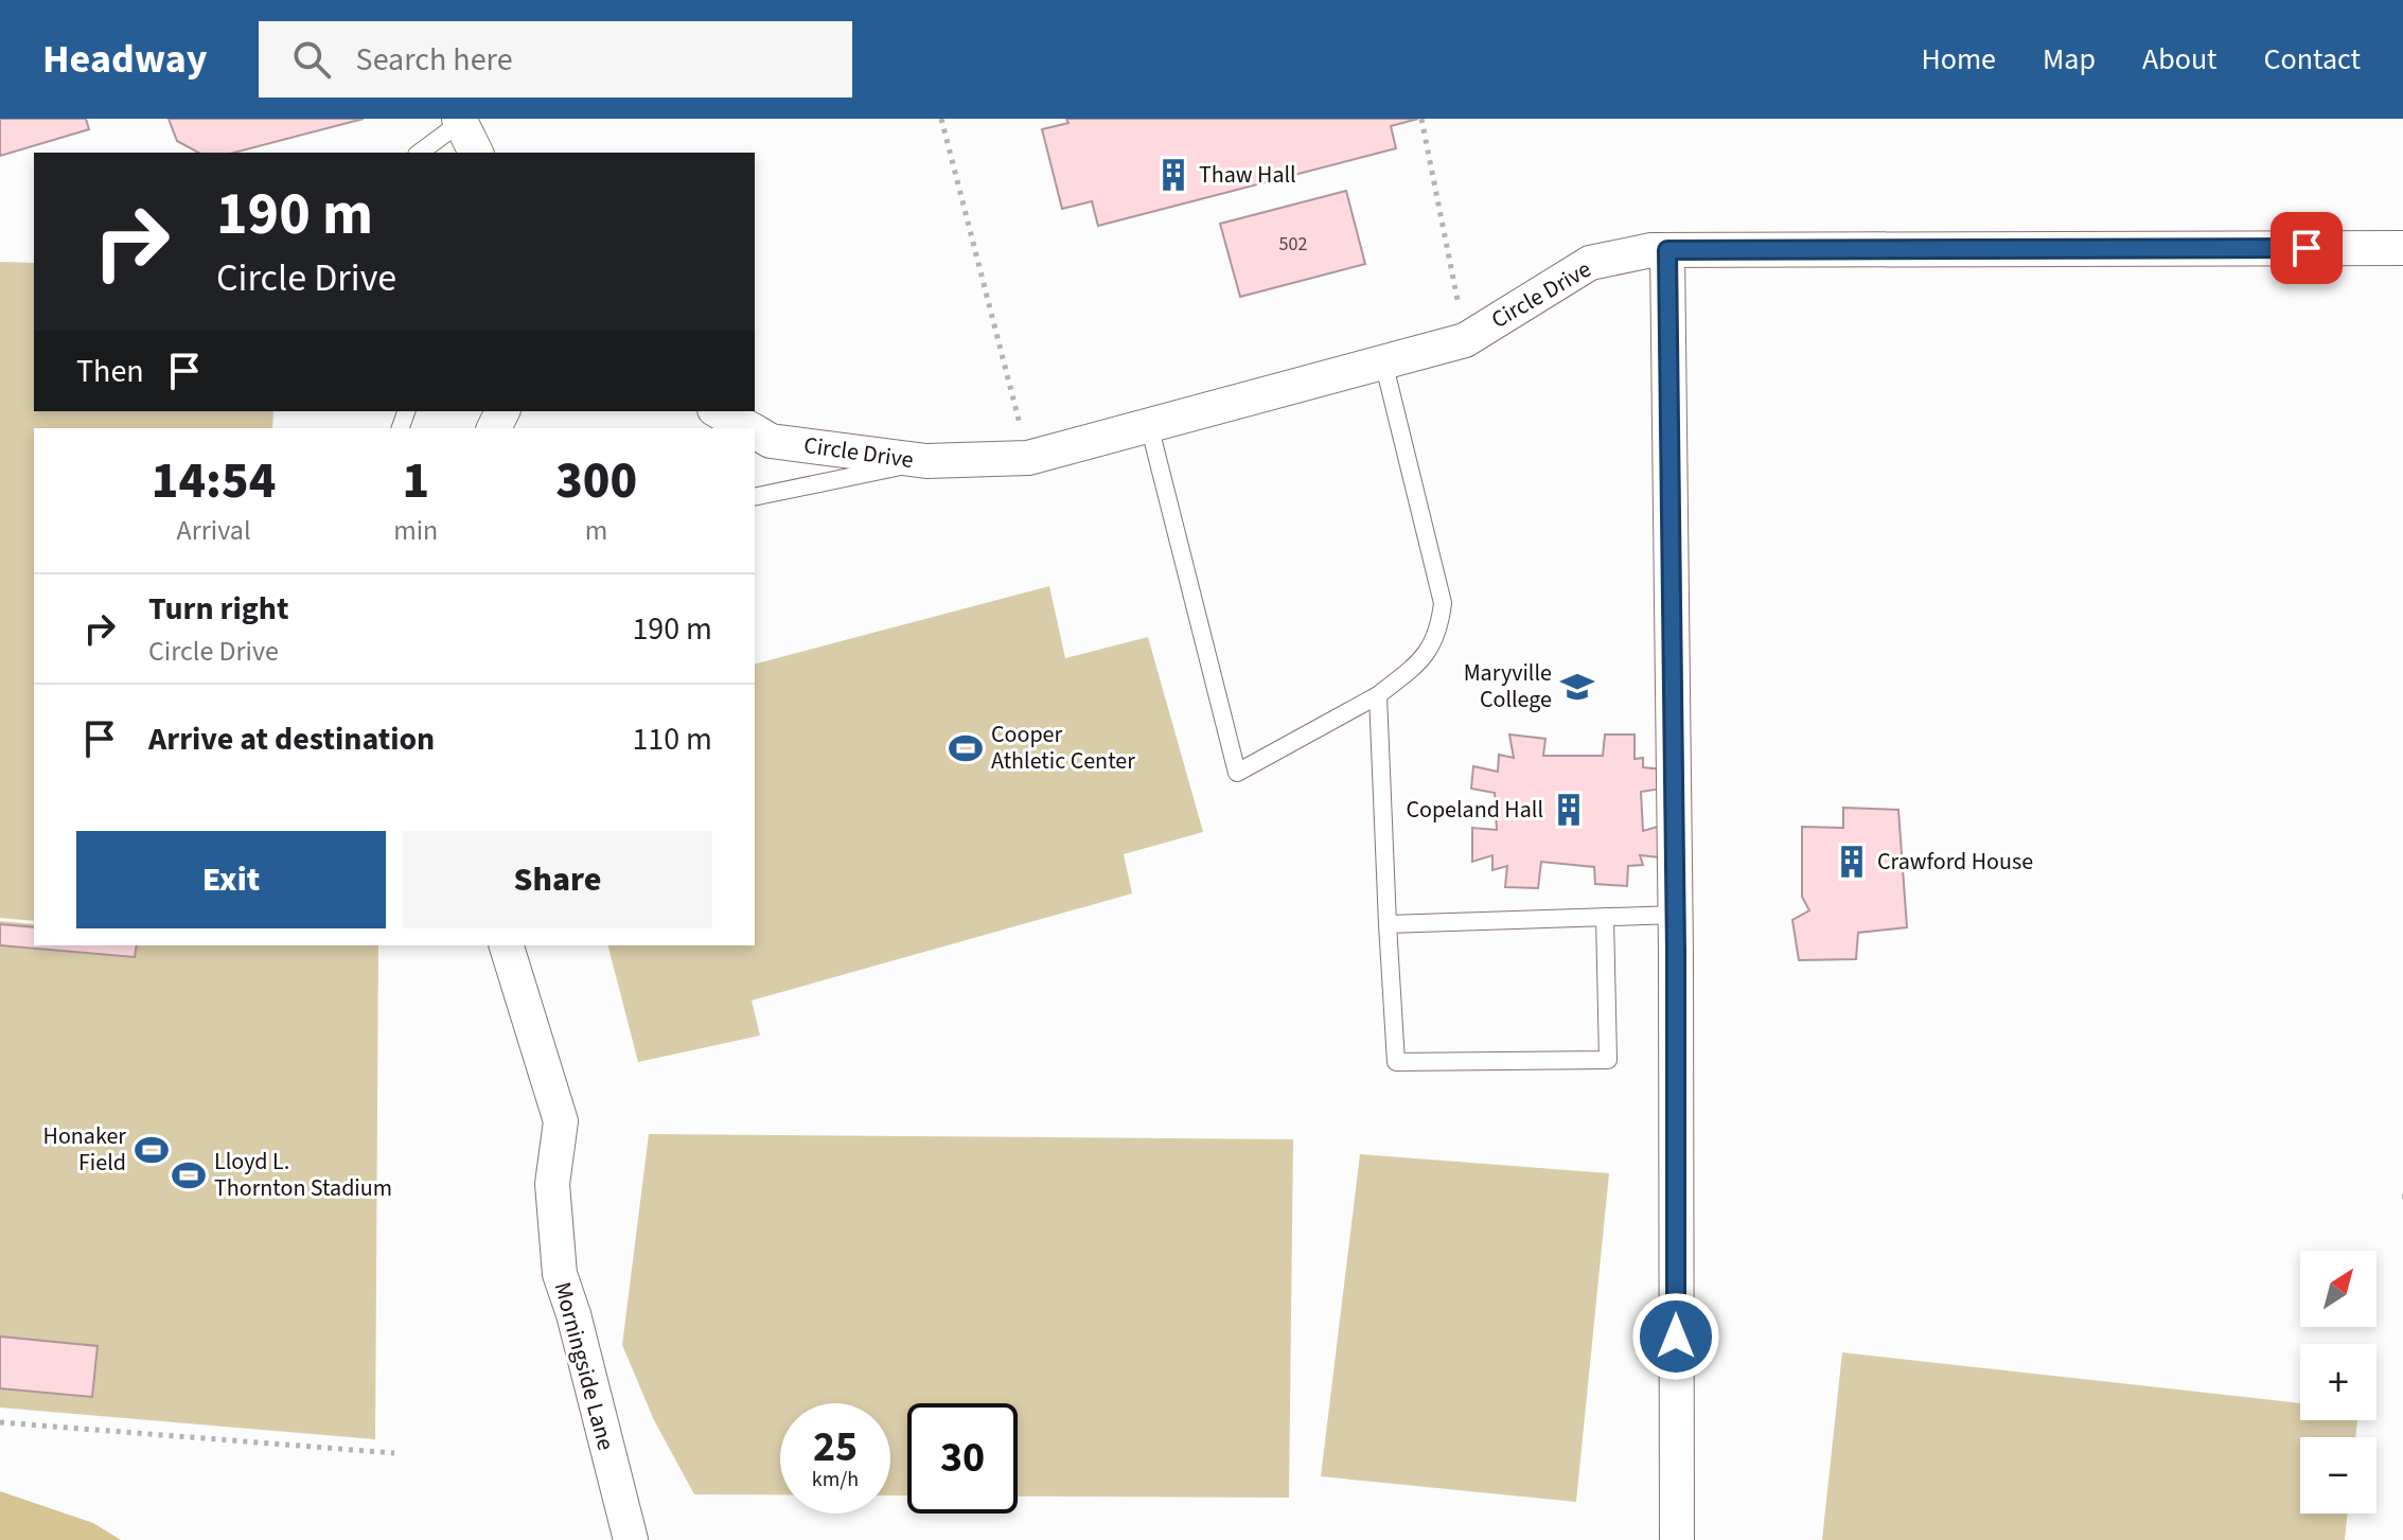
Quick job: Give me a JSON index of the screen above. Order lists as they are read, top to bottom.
{
  "streets": {
    "street": ["Circle Drive", "Morningside Lane"]
  },
  "places": {
    "building": ["Thaw Hall", "Copeland Hall", "Crawford House"],
    "school or university": ["Maryville College"],
    "sports": ["Cooper Athletic Center", "Honaker Field", "Lloyd L. Thornton Stadium"]
  },
  "house_numbers": ["502"],
  "north": "top right",
  "page": {
    "header": "Headway",
    "search": "Search here",
    "nav": [
      "Home",
      "Map",
      "About",
      "Contact"
    ],
    "turn": ["190 m", "Circle Drive"],
    "then": "Then",
    "eta": [
      "14:54",
      "Arrival",
      "1",
      "min",
      "300",
      "m"
    ],
    "list": [
      {
        "name": "Turn right",
        "note": "Circle Drive",
        "value": "190 m"
      },
      {
        "name": "Arrive at destination",
        "value": "110 m"
      }
    ],
    "buttons": ["Exit", "Share"],
    "map_buttons": ["+", "−"],
    "speed": "25 km/h",
    "limit": "30"
  }
}
